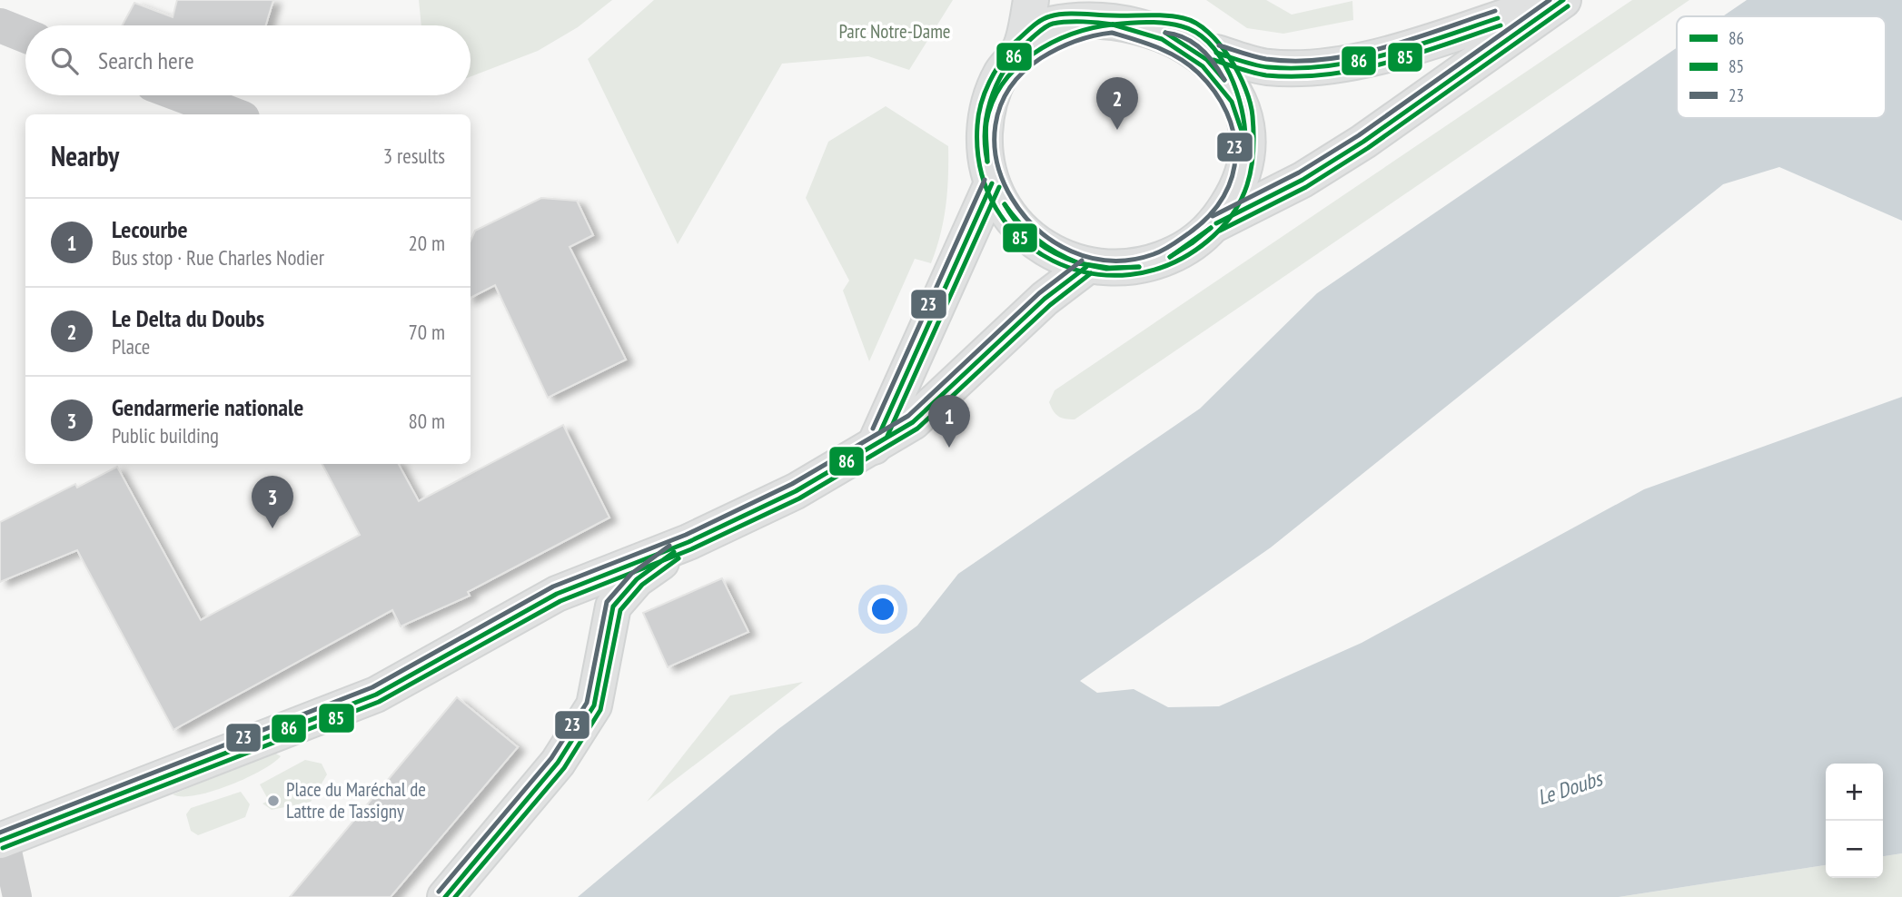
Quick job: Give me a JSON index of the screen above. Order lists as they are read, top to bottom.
{
  "water": ["Le Doubs"],
  "parks": ["Parc Notre-Dame"],
  "places": ["Place du Maréchal de Lattre de Tassigny"],
  "lines": ["transit line 86", "transit line 23", "transit line 85"],
  "legend": ["86", "85", "23"],
  "page": {
    "search": "Search here",
    "pins": ["2", "1", "3"],
    "heading": ["Nearby", "3 results"],
    "list": [
      {
        "mark": "1",
        "name": "Lecourbe",
        "note": "Bus stop · Rue Charles Nodier",
        "value": "20 m"
      },
      {
        "mark": "2",
        "name": "Le Delta du Doubs",
        "note": "Place",
        "value": "70 m"
      },
      {
        "mark": "3",
        "name": "Gendarmerie nationale",
        "note": "Public building",
        "value": "80 m"
      }
    ],
    "map_buttons": ["+", "−"]
  }
}
